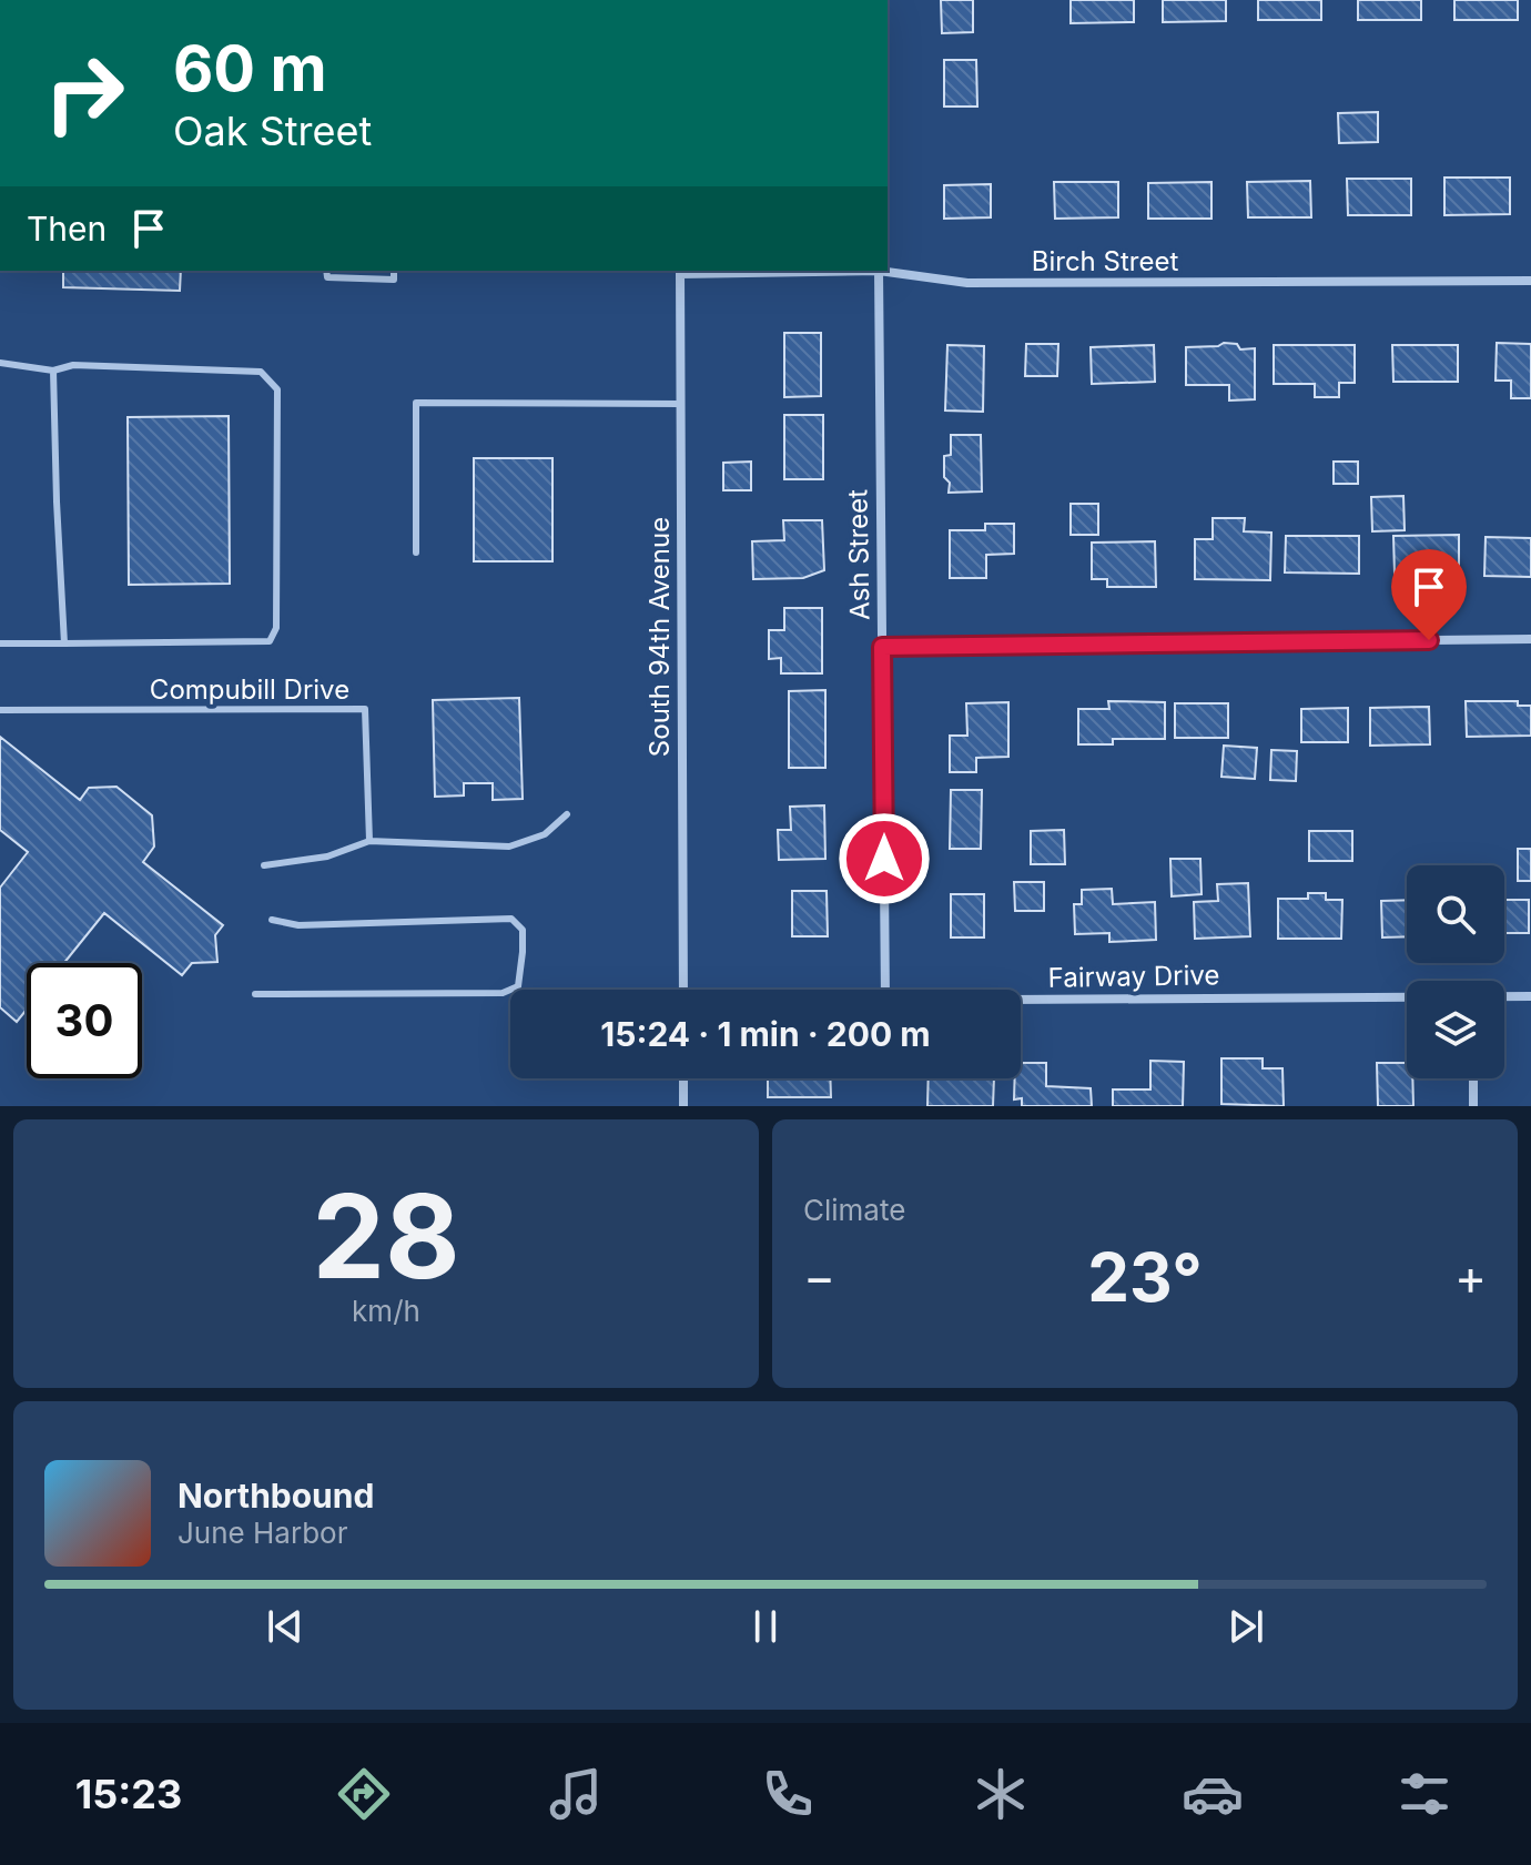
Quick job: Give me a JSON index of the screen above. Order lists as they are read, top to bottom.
{
  "streets": {
    "street": [
      "Birch Street",
      "Ash Street",
      "South 94th Avenue",
      "Fairway Drive"
    ],
    "lane": ["Compubill Drive"]
  },
  "page": {
    "turn": ["60 m", "Oak Street"],
    "then": "Then",
    "limit": "30",
    "trip": "15:24 · 1 min · 200 m",
    "tile": [
      ["28", "km/h"],
      "Climate"
    ],
    "heat": ["−", "23°", "+"],
    "song": ["Northbound", "June Harbor"],
    "tabs": "15:23"
  }
}
